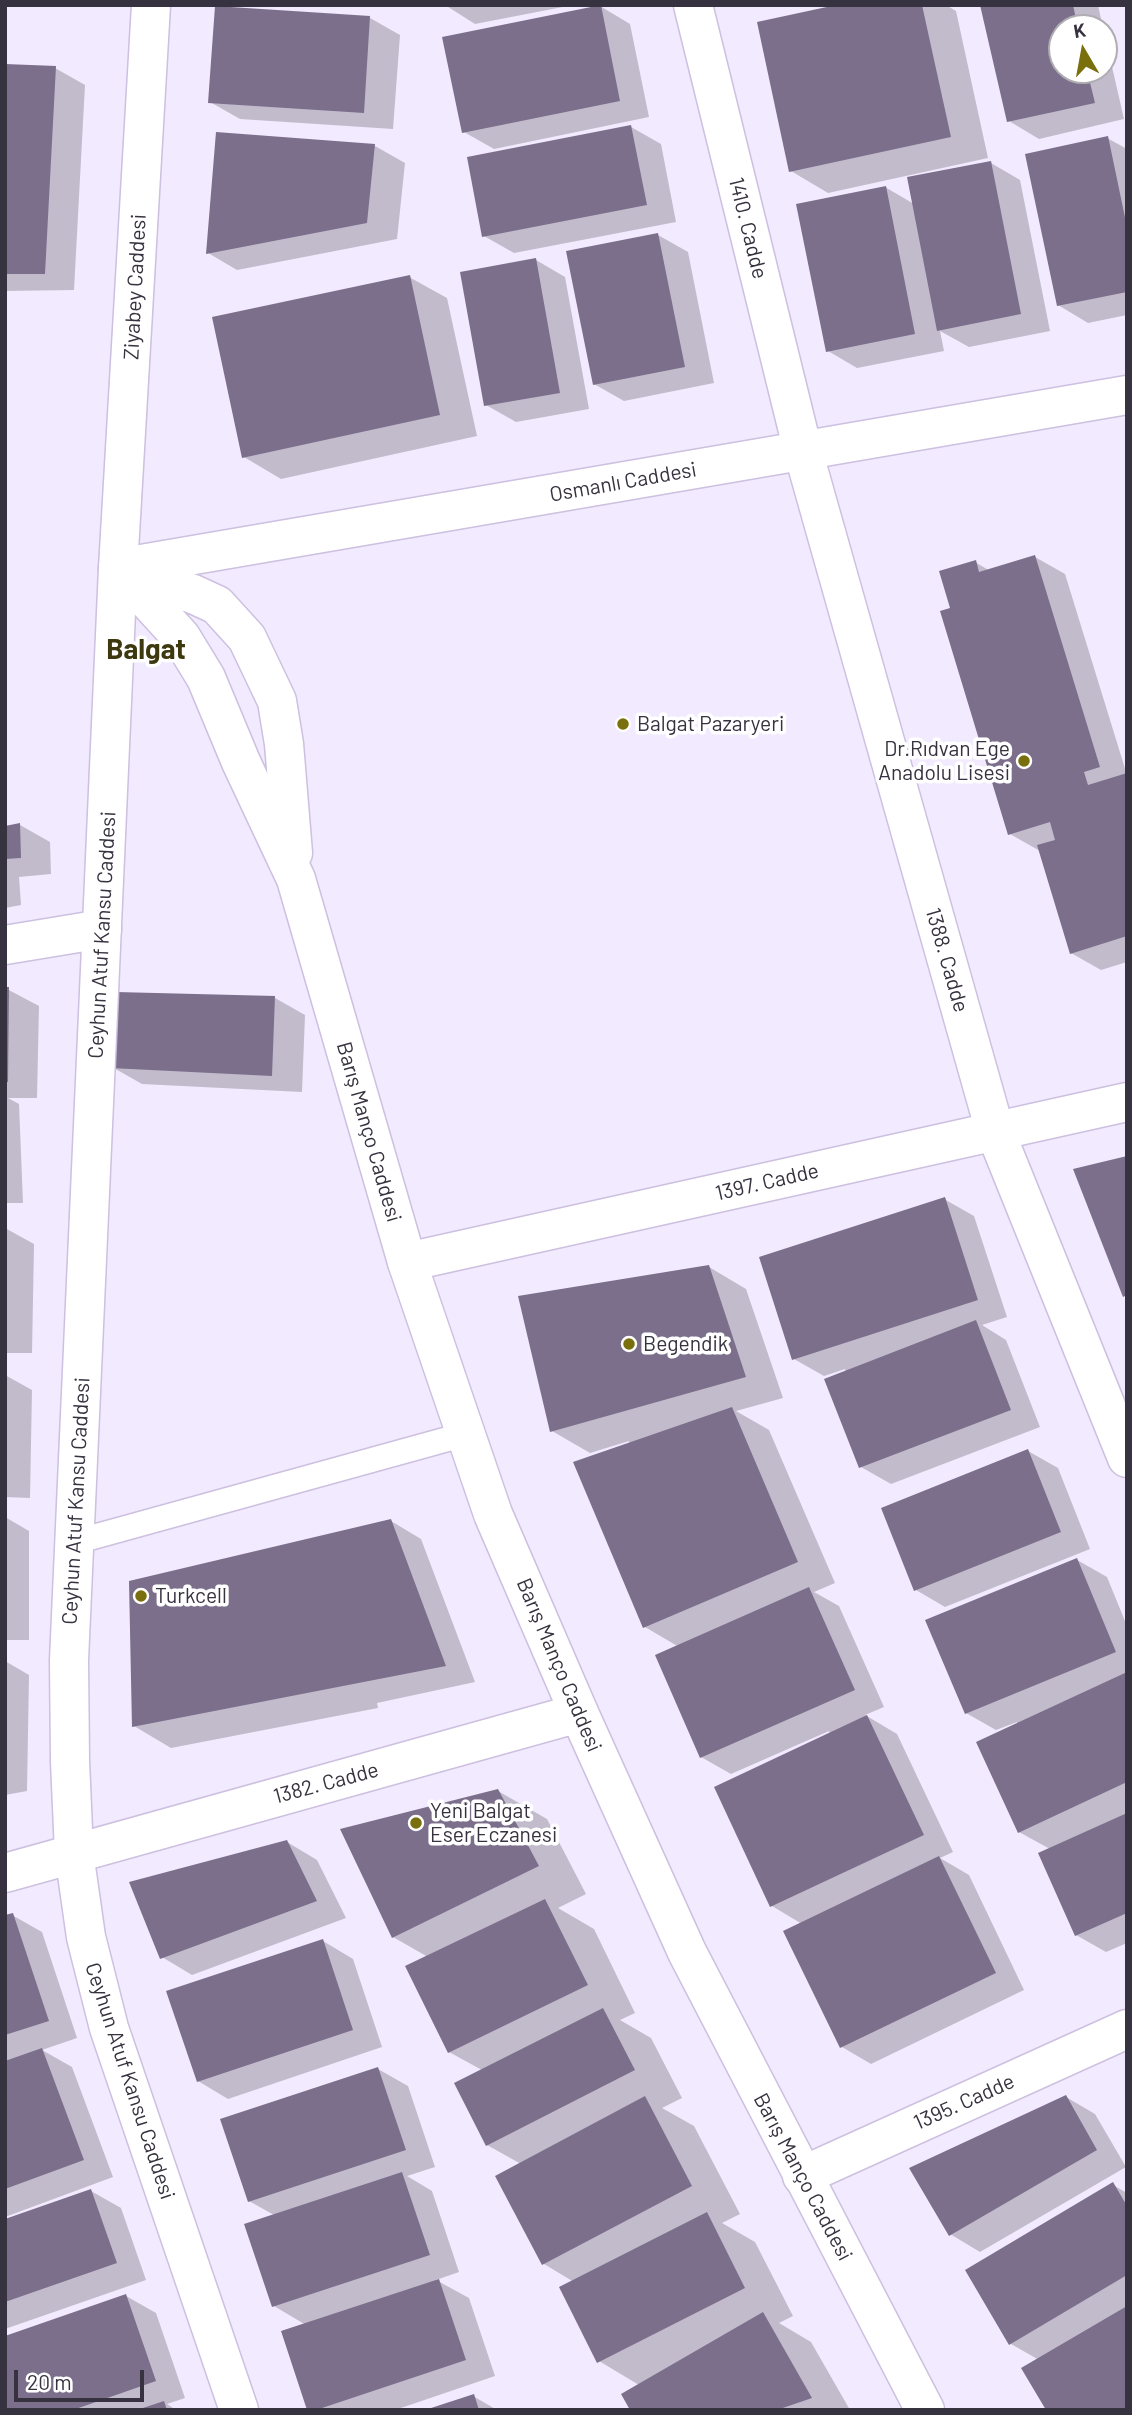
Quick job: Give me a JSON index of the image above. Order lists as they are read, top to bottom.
{
  "streets": {
    "street": [
      "1410. Cadde",
      "Ziyabey Caddesi",
      "Osmanlı Caddesi",
      "Ceyhun Atuf Kansu Caddesi",
      "1388. Cadde",
      "Barış Manço Caddesi",
      "1397. Cadde",
      "1382. Cadde",
      "1395. Cadde"
    ]
  },
  "crossings": [
    ["1410. Cadde", "Osmanlı Caddesi"],
    ["1410. Cadde", "1388. Cadde"],
    ["Ziyabey Caddesi", "Osmanlı Caddesi"],
    ["Ziyabey Caddesi", "Ceyhun Atuf Kansu Caddesi"],
    ["Ziyabey Caddesi", "Barış Manço Caddesi"],
    ["Osmanlı Caddesi", "Ceyhun Atuf Kansu Caddesi"],
    ["Osmanlı Caddesi", "1388. Cadde"],
    ["Osmanlı Caddesi", "Barış Manço Caddesi"],
    ["Ceyhun Atuf Kansu Caddesi", "Barış Manço Caddesi"],
    ["Ceyhun Atuf Kansu Caddesi", "1382. Cadde"],
    ["1388. Cadde", "1397. Cadde"],
    ["Barış Manço Caddesi", "1397. Cadde"],
    ["Barış Manço Caddesi", "1382. Cadde"],
    ["Barış Manço Caddesi", "1395. Cadde"]
  ],
  "districts": ["Balgat"],
  "places": [
    "Balgat Pazaryeri",
    "Dr.Rıdvan Ege Anadolu Lisesi",
    "Begendik",
    "Turkcell",
    "Yeni Balgat Eser Eczanesi"
  ],
  "scale_bar": "20 m",
  "north": "top"
}
